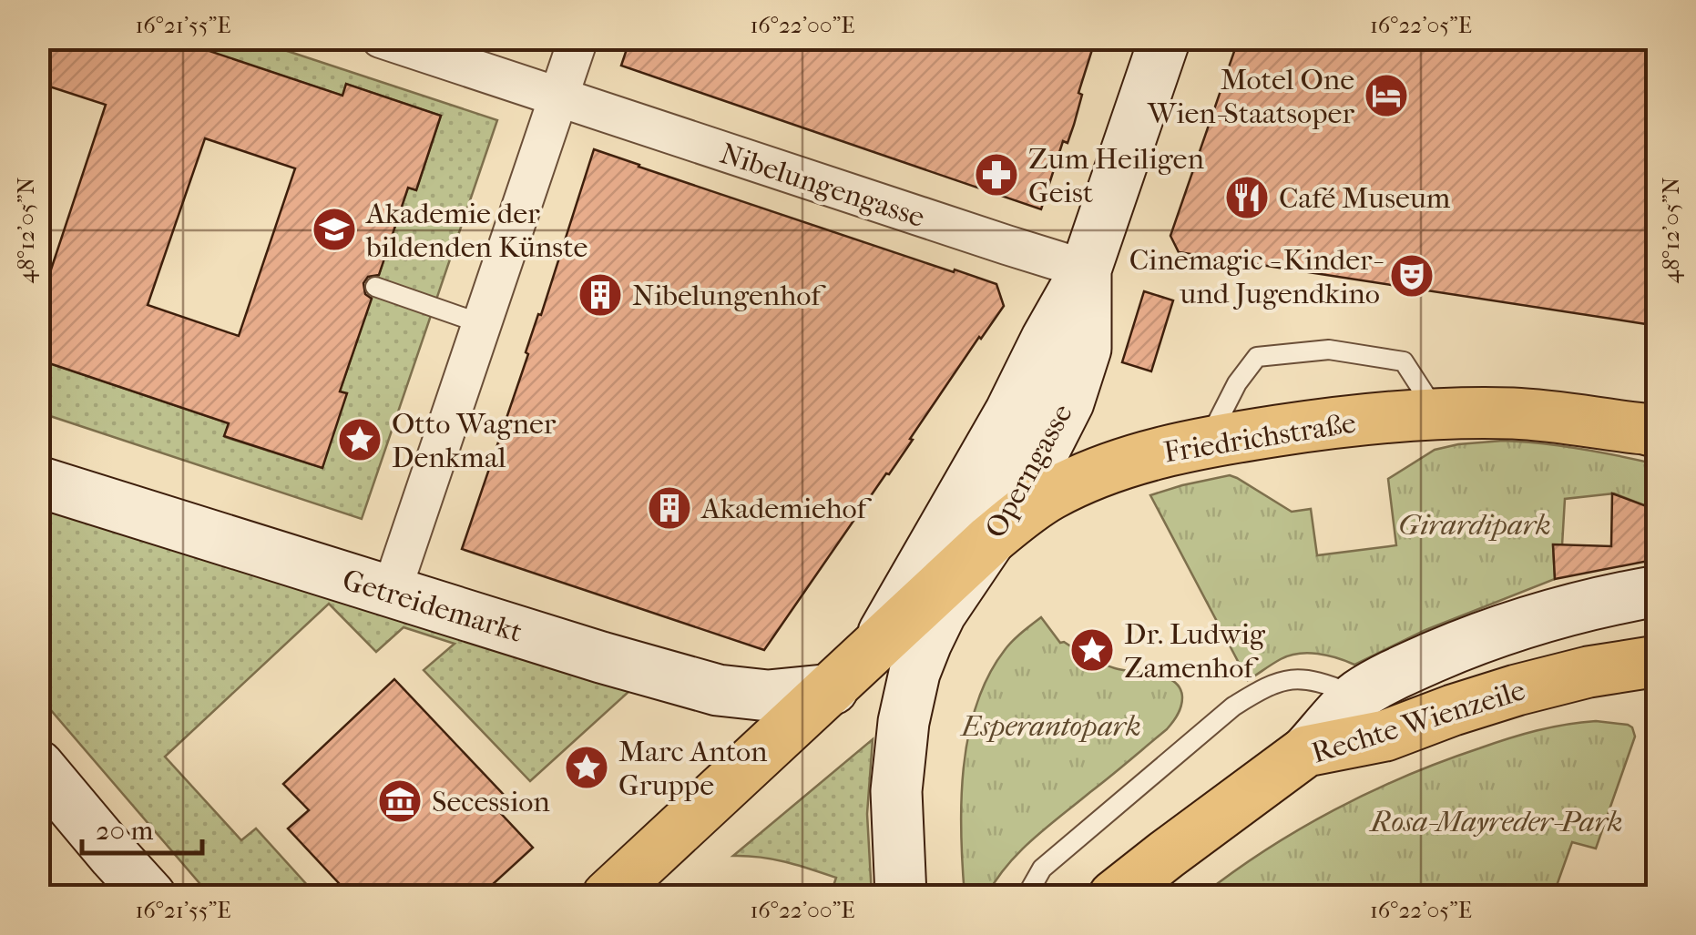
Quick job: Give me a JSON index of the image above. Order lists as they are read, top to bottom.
{
  "streets": {
    "main road": [
      "Friedrichstraße",
      "Operngasse",
      "Getreidemarkt",
      "Rechte Wienzeile"
    ],
    "street": ["Nibelungengasse"]
  },
  "crossings": [
    ["Nibelungengasse", "Friedrichstraße"],
    ["Nibelungengasse", "Operngasse"],
    ["Friedrichstraße", "Operngasse"],
    ["Friedrichstraße", "Getreidemarkt"]
  ],
  "parks": ["Girardipark", "Esperantopark", "Rosa-Mayreder-Park"],
  "places": {
    "hotel": ["Motel One Wien-Staatsoper"],
    "pharmacy": ["Zum Heiligen Geist"],
    "restaurant": ["Café Museum"],
    "school or university": ["Akademie der bildenden Künste"],
    "theatre": ["Cinemagic - Kinder- und Jugendkino"],
    "building": ["Nibelungenhof", "Akademiehof"],
    "place": ["Otto Wagner Denkmal", "Dr. Ludwig Zamenhof", "Marc Anton Gruppe"],
    "museum": ["Secession"]
  },
  "scale_bar": "20 m",
  "coordinates": [
    "16°21'55\"E",
    "16°22'00\"E",
    "16°22'05\"E",
    "48°12'05\"N"
  ]
}
